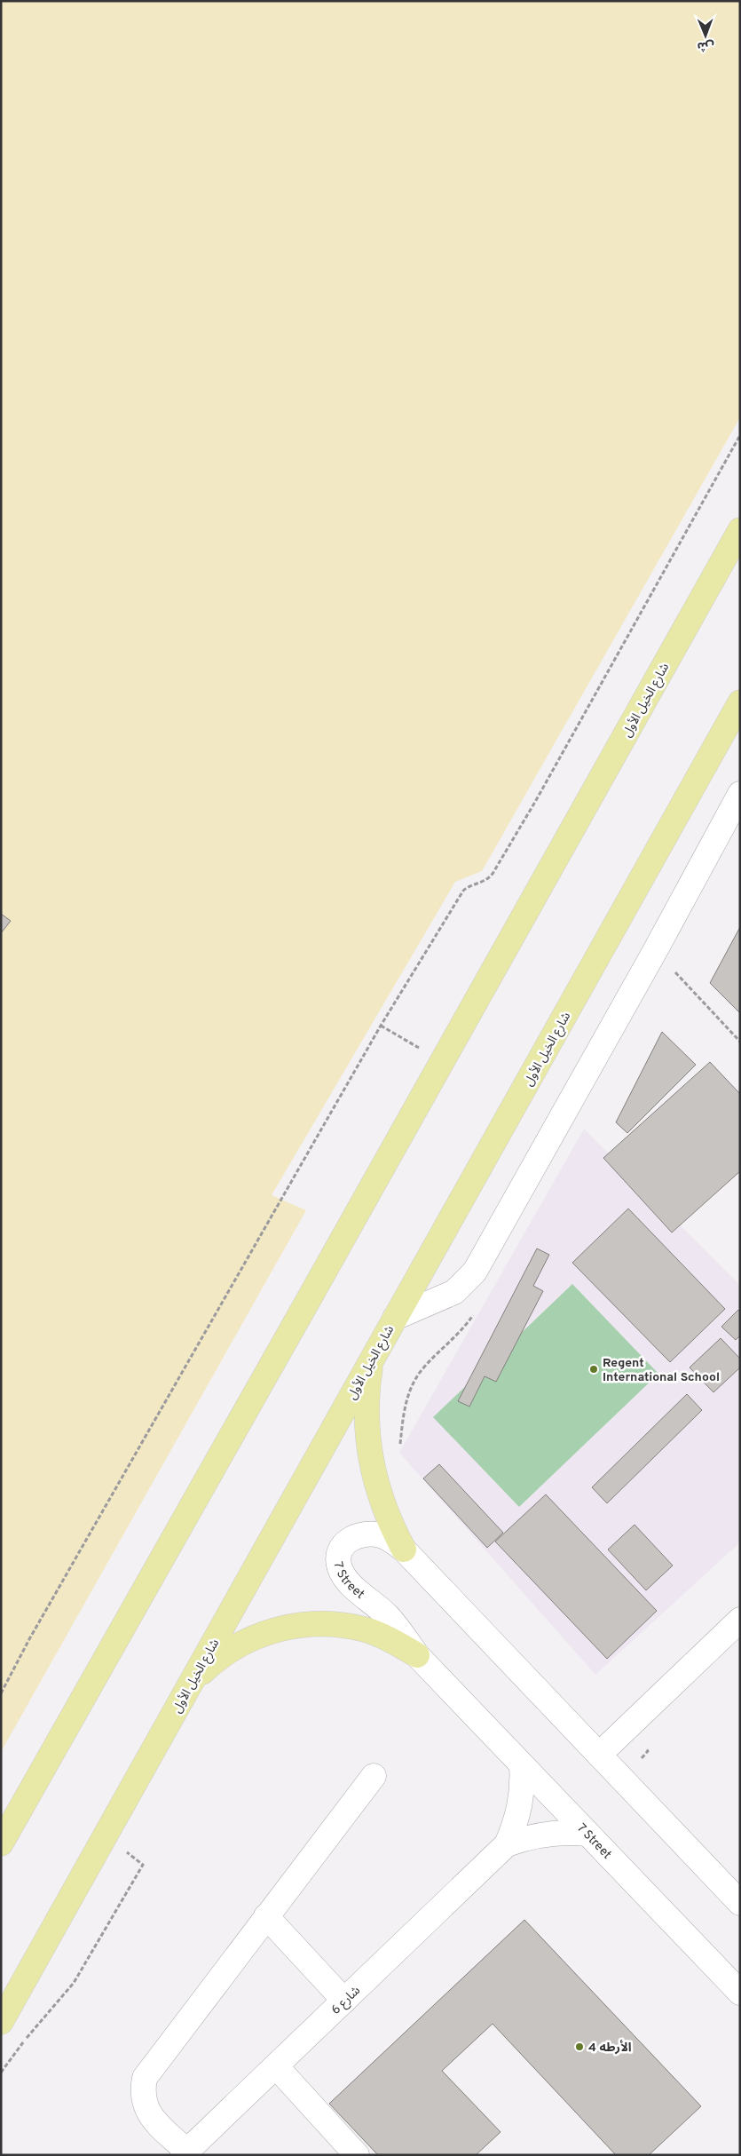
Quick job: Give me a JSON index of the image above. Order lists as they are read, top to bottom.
{
  "streets": {
    "main road": ["شارع الخيل الأول"],
    "street": ["7 Street", "شارع 6"]
  },
  "crossings": [
    ["7 Street", "شارع 6"]
  ],
  "places": ["Regent International School", "الأرطه 4"],
  "north": "bottom"
}
